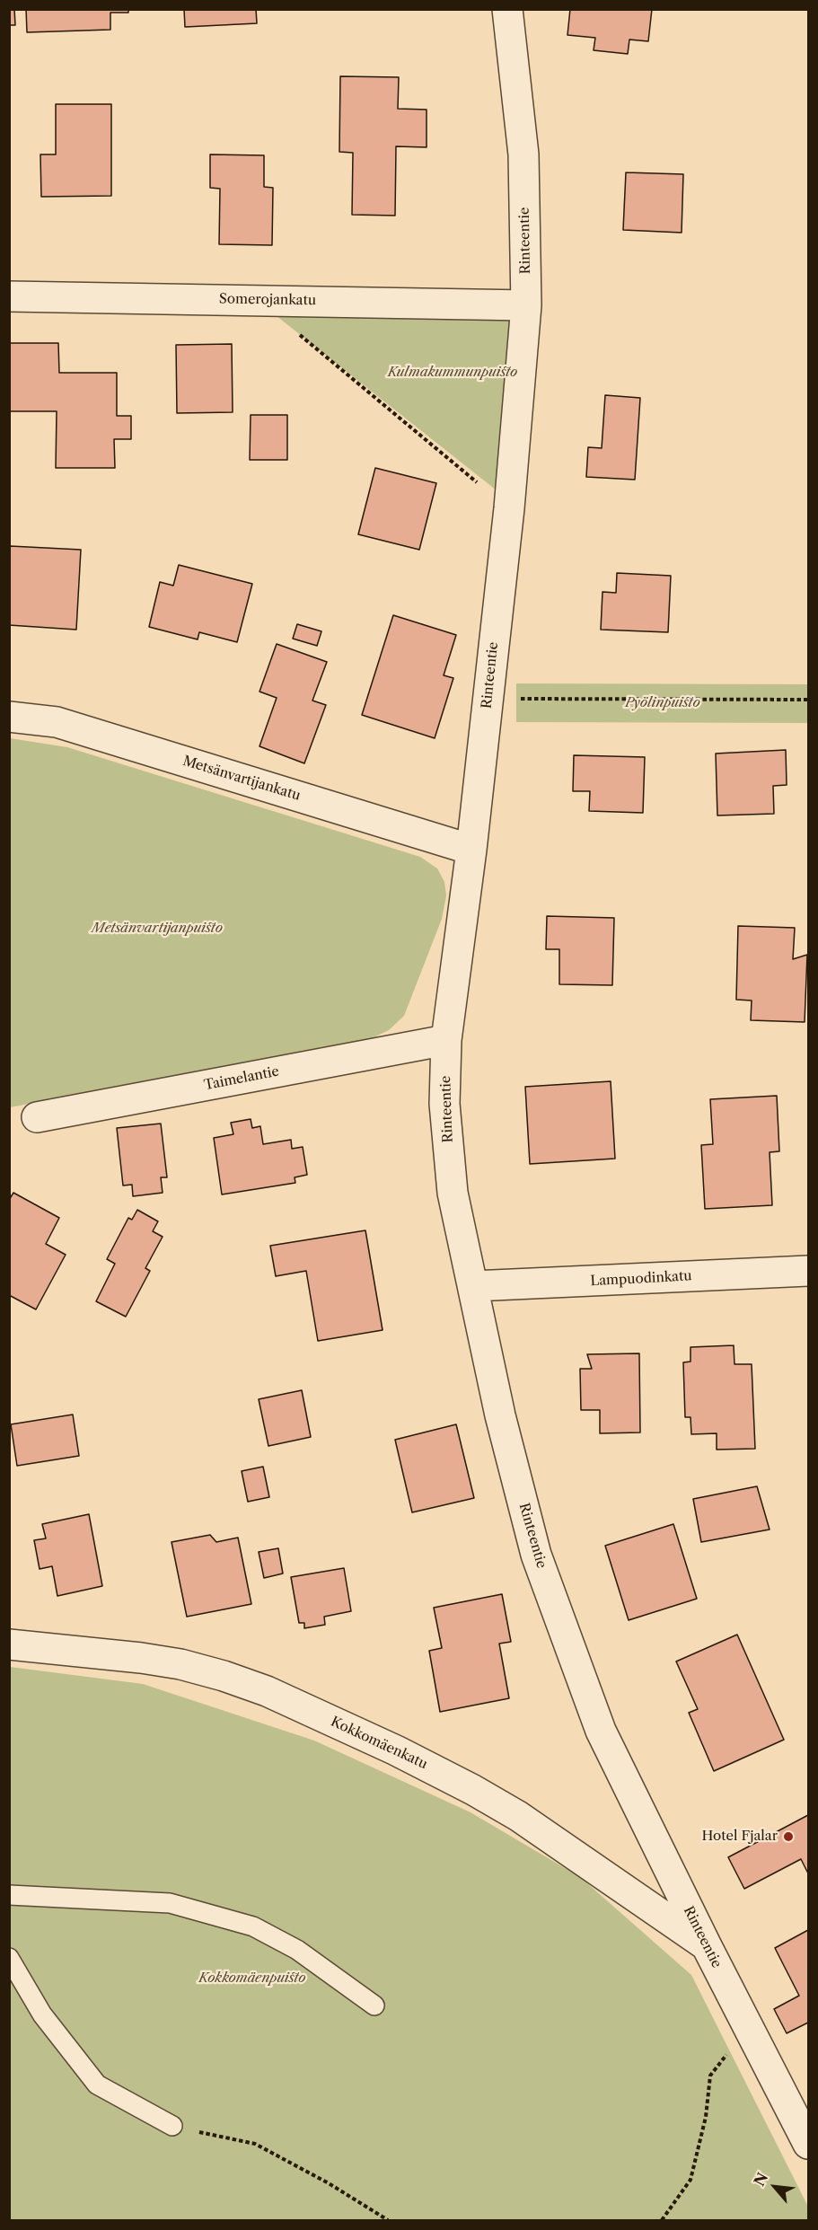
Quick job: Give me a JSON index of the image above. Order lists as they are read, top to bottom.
{
  "streets": {
    "street": [
      "Rinteentie",
      "Somerojankatu",
      "Metsänvartijankatu",
      "Taimelantie",
      "Lampuodinkatu",
      "Kokkomäenkatu"
    ]
  },
  "crossings": [
    ["Rinteentie", "Somerojankatu"],
    ["Rinteentie", "Metsänvartijankatu"],
    ["Rinteentie", "Taimelantie"],
    ["Rinteentie", "Lampuodinkatu"],
    ["Rinteentie", "Kokkomäenkatu"]
  ],
  "parks": [
    "Kulmakummunpuisto",
    "Pyölinpuisto",
    "Metsänvartijanpuisto",
    "Kokkomäenpuisto"
  ],
  "places": ["Hotel Fjalar"],
  "north": "top left"
}
